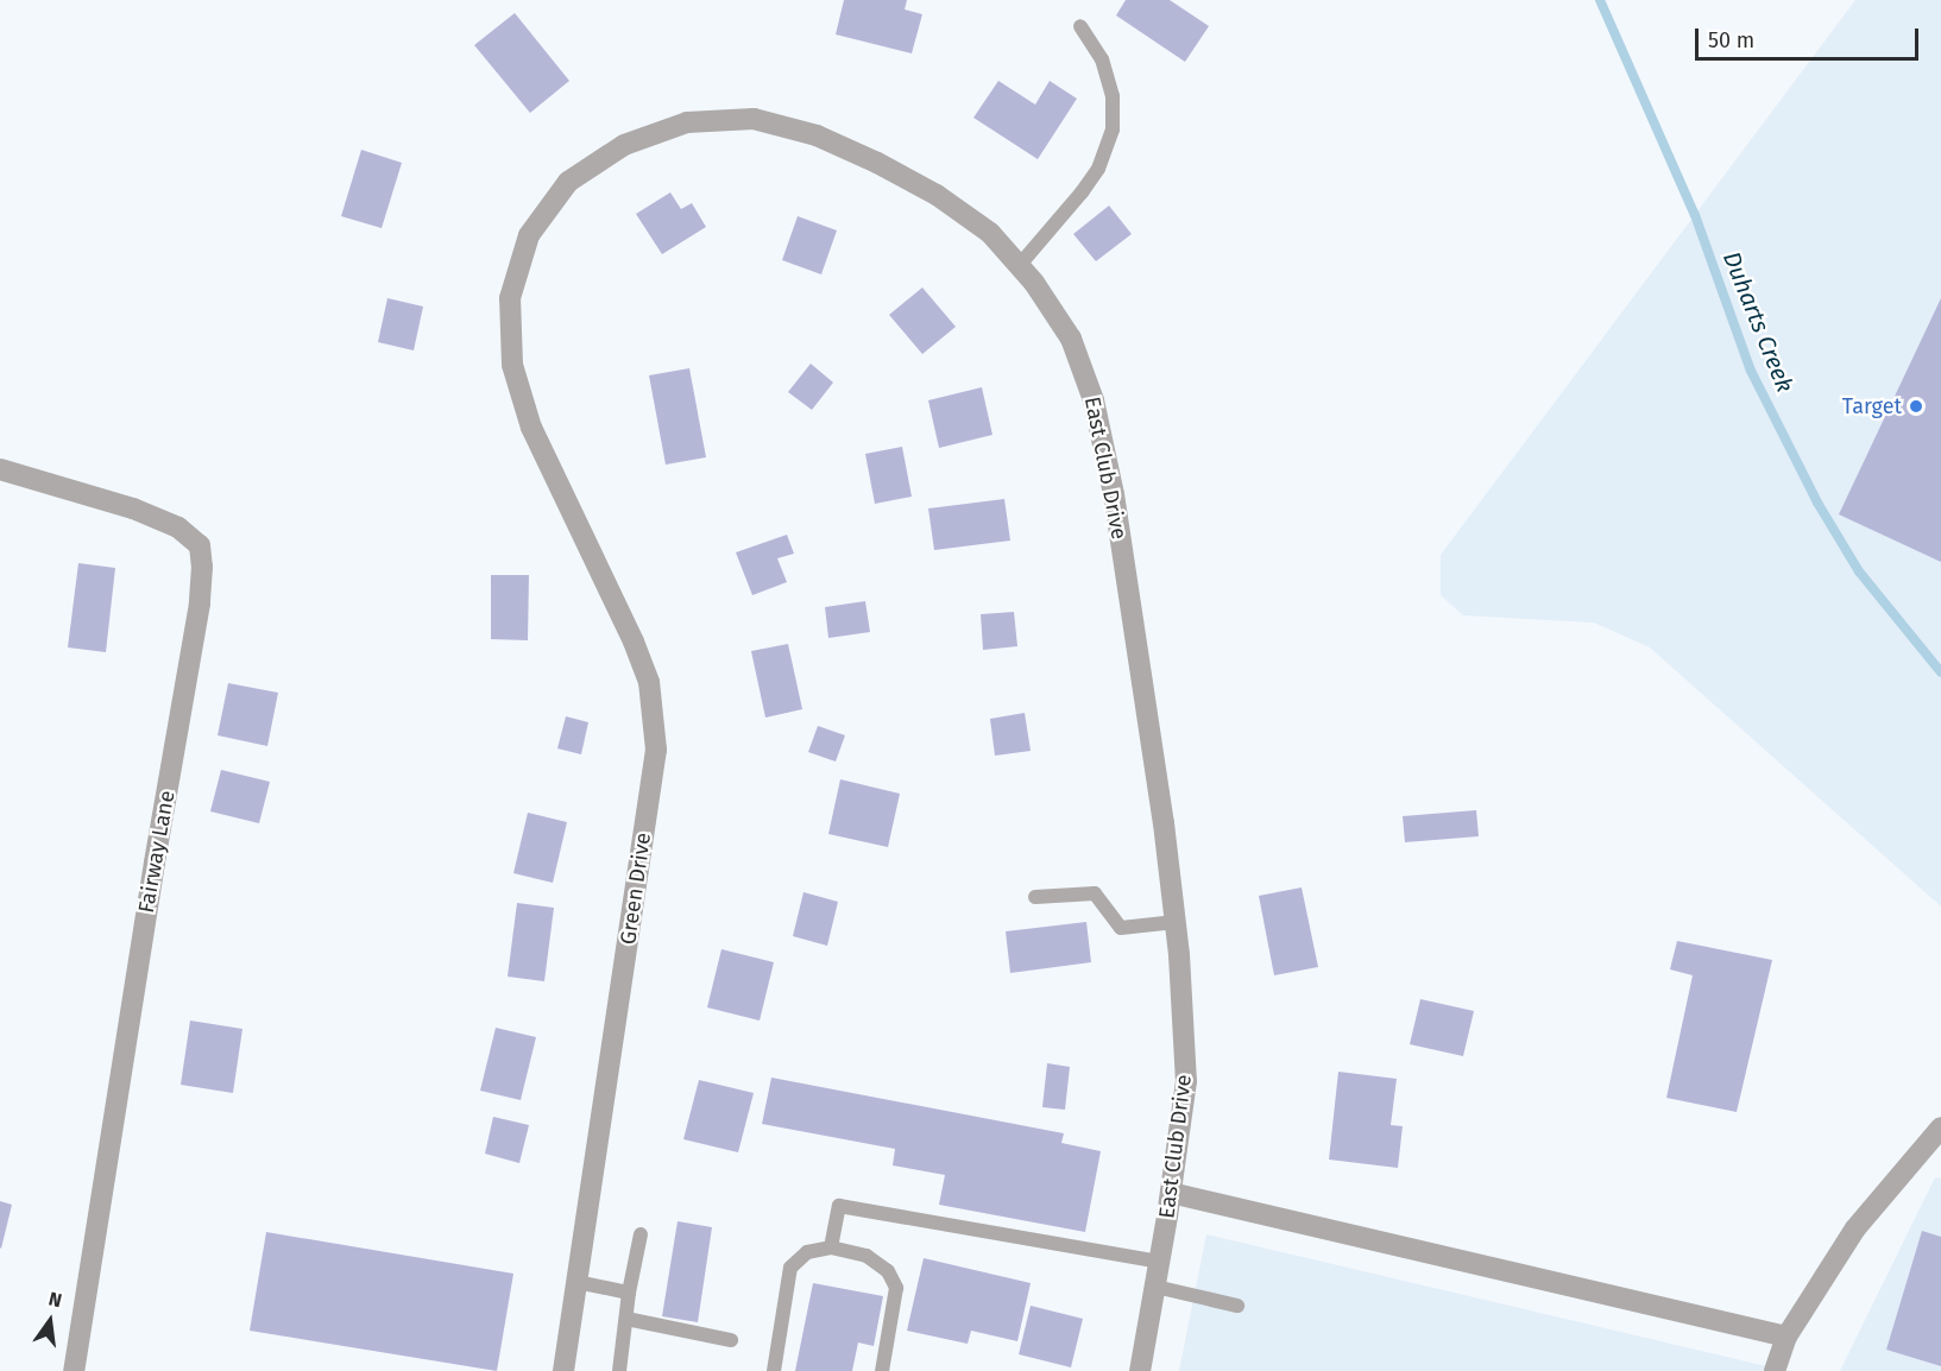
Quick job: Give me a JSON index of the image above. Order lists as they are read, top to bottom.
{
  "streets": {
    "street": ["East Club Drive", "Fairway Lane", "Green Drive"]
  },
  "crossings": [
    ["East Club Drive", "Green Drive"]
  ],
  "water": ["Duharts Creek"],
  "places": ["Target"],
  "scale_bar": "50 m",
  "north": "top"
}
